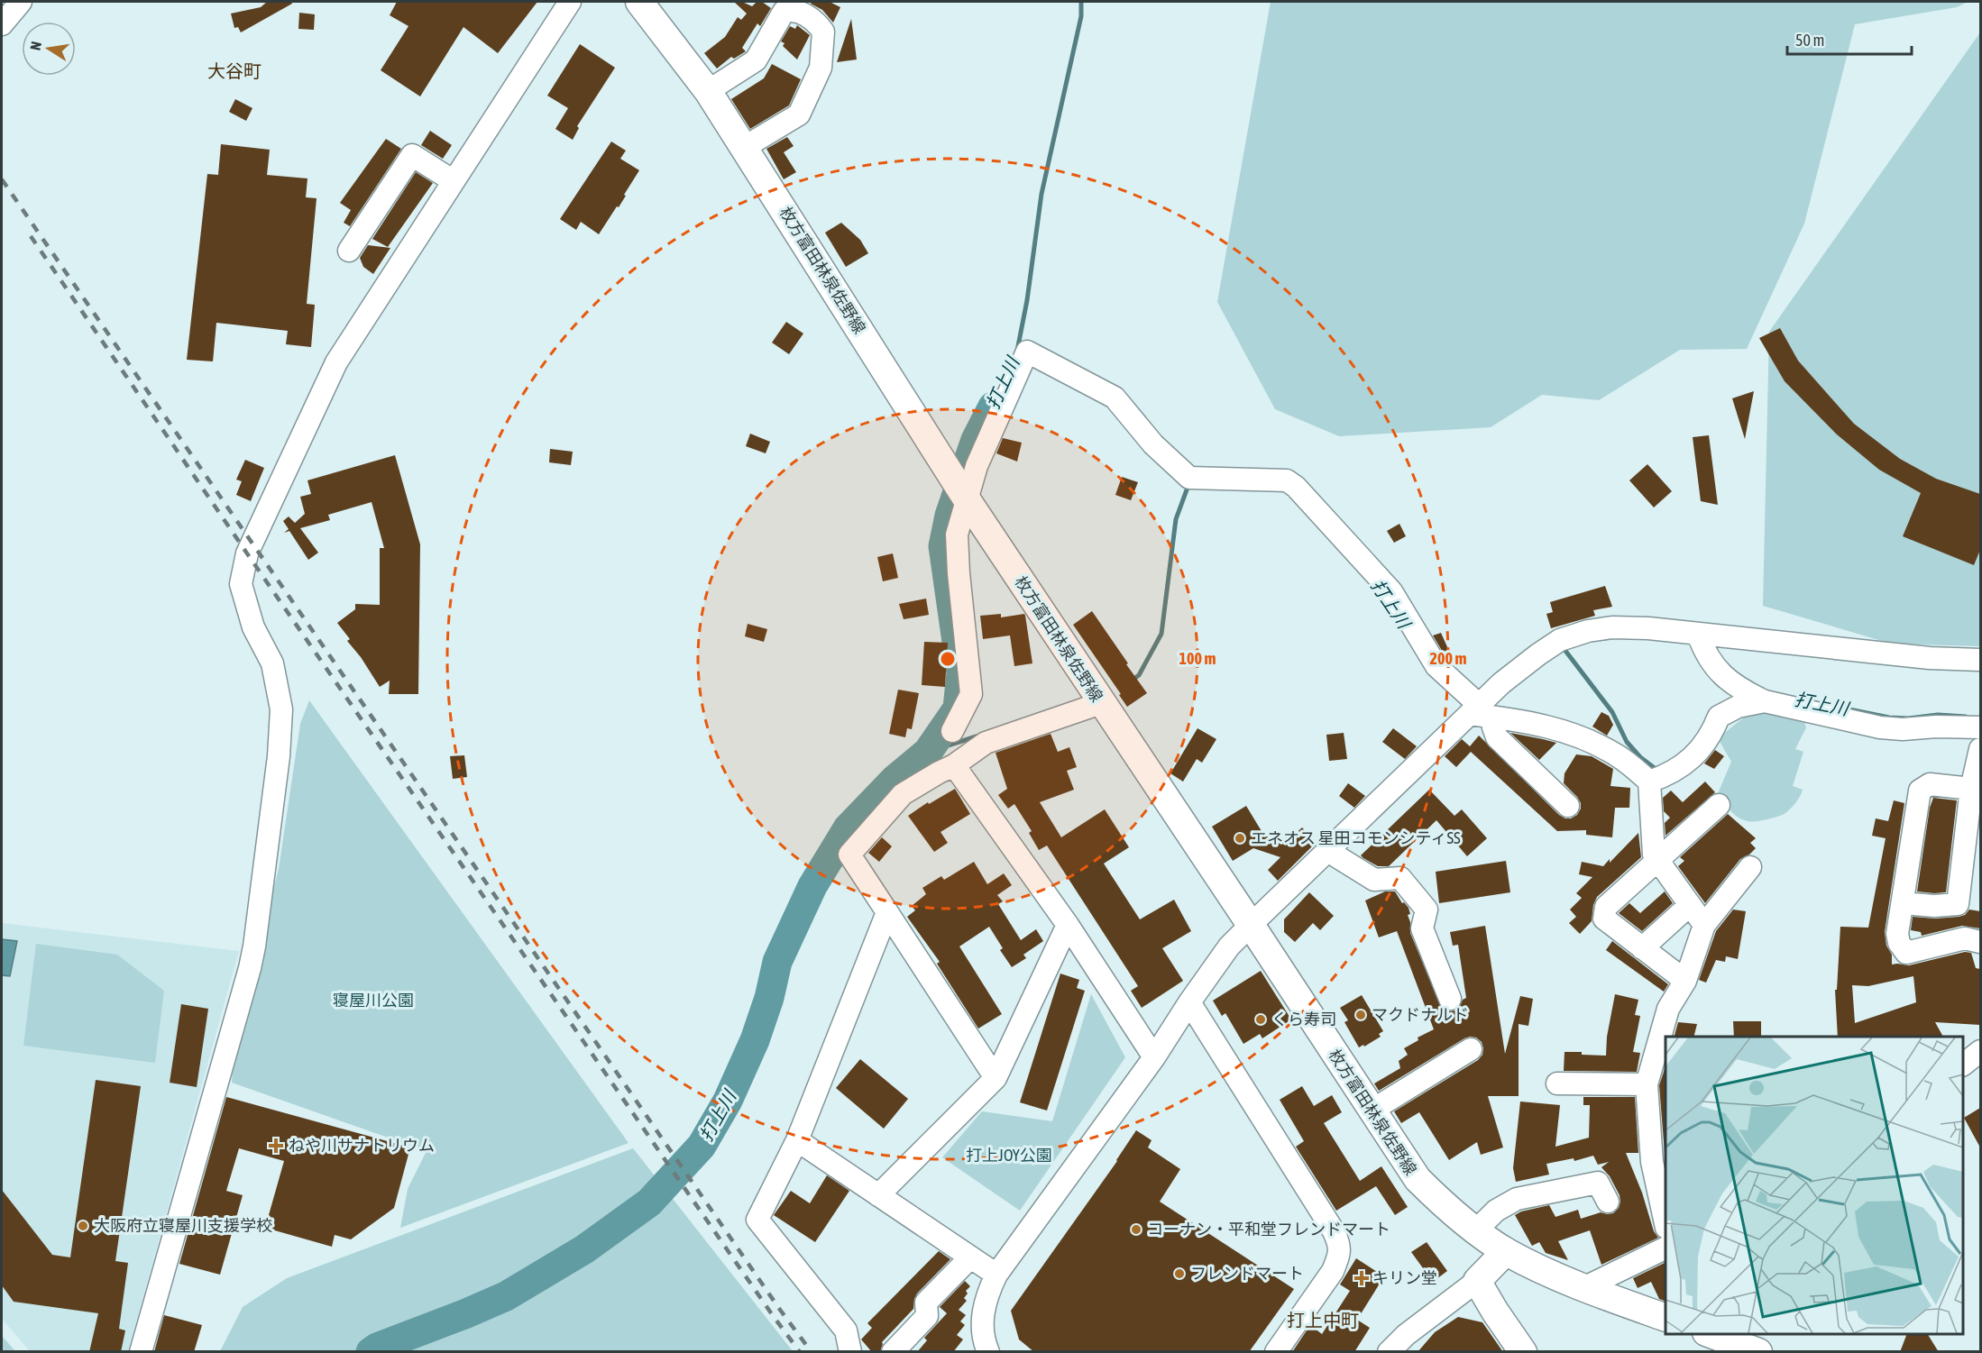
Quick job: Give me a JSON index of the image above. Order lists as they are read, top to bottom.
{
  "streets": {
    "main road": ["枚方富田林泉佐野線"]
  },
  "districts": ["大谷町", "打上中町"],
  "water": ["打上川"],
  "parks": ["寝屋川公園", "打上JOY公園"],
  "places": {
    "other": [
      "エネオス 星田コモンシティSS",
      "マクドナルド",
      "くら寿司",
      "大阪府立寝屋川支援学校",
      "コーナン・平和堂フレンドマート",
      "フレンドマート"
    ],
    "health": ["ねや川サナトリウム", "キリン堂"]
  },
  "scale_bar": "50 m",
  "north": "left",
  "rings": ["100 m", "200 m"]
}
